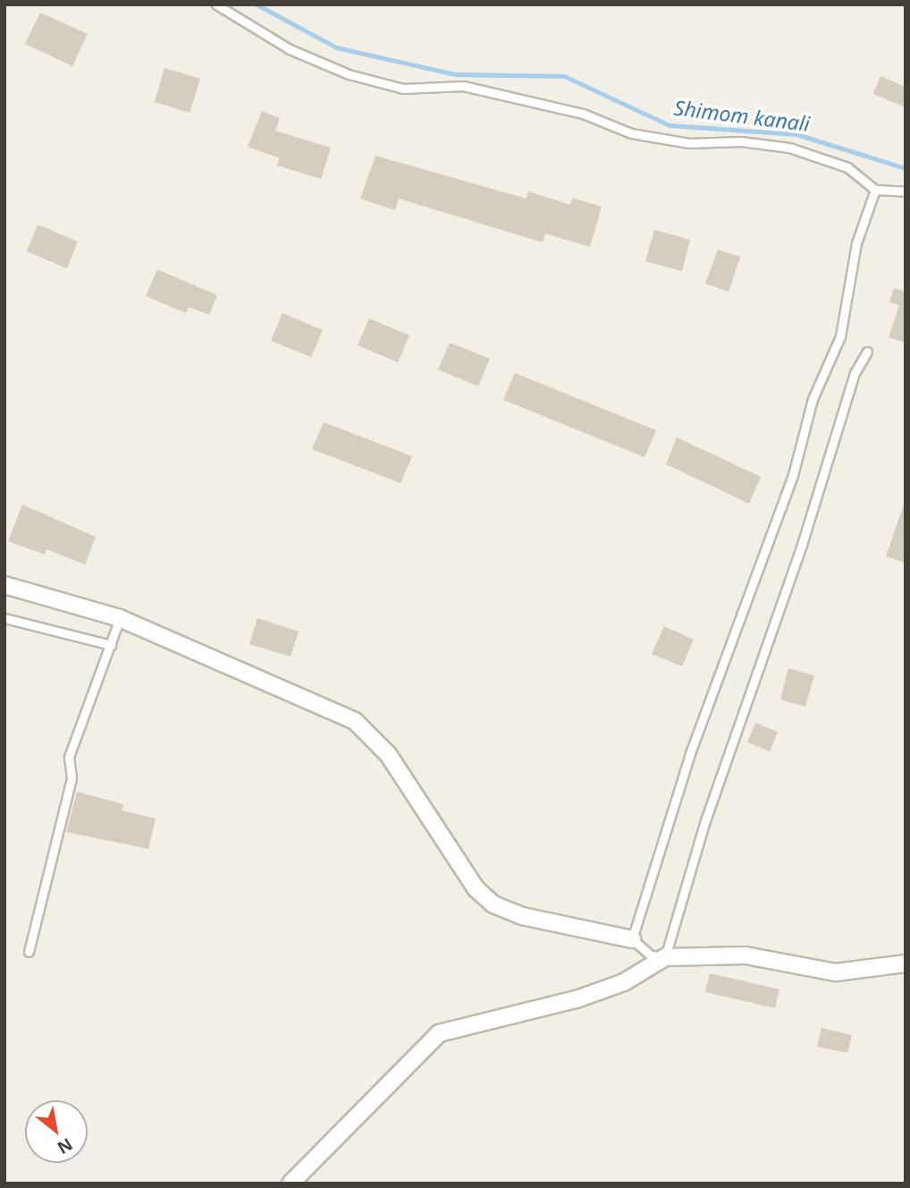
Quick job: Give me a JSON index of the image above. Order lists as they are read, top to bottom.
{
  "water": ["Shimom kanali"],
  "north": "bottom right"
}
